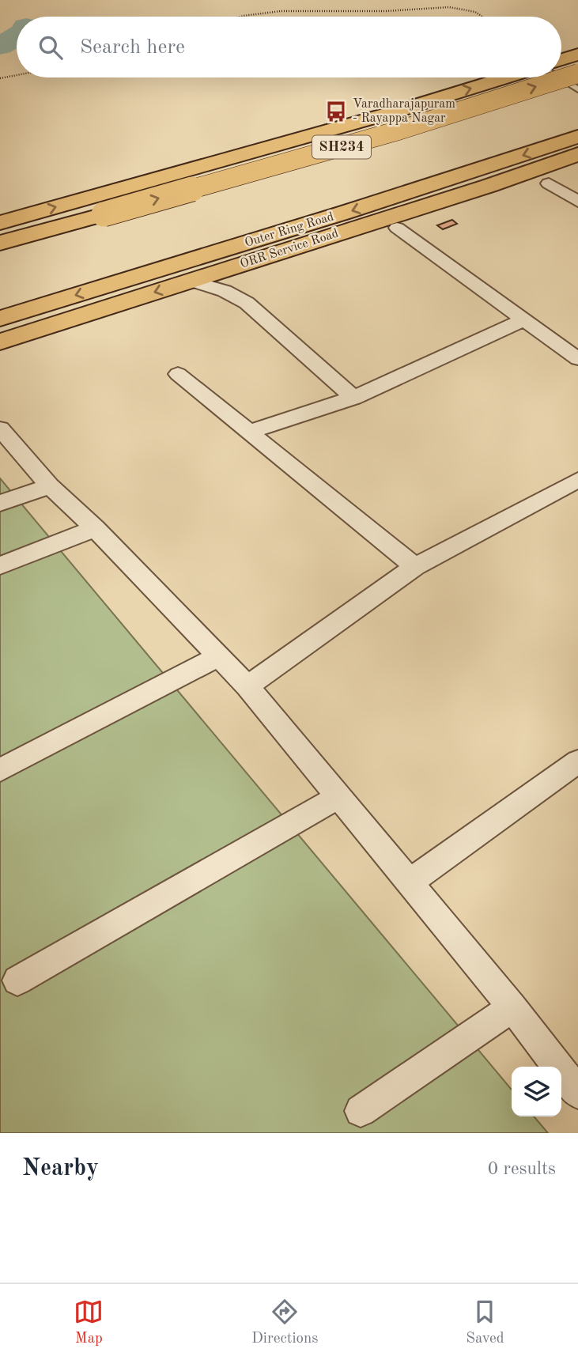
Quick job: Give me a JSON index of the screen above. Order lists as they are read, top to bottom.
{
  "streets": {
    "main road": ["SH234", "Outer Ring Road", "ORR Service Road"]
  },
  "places": {
    "bus stop": ["Varadharajapuram - Rayappa Nagar"]
  },
  "page": {
    "search": "Search here",
    "heading": ["Nearby", "0 results"],
    "nav": ["Map", "Directions", "Saved"]
  }
}
